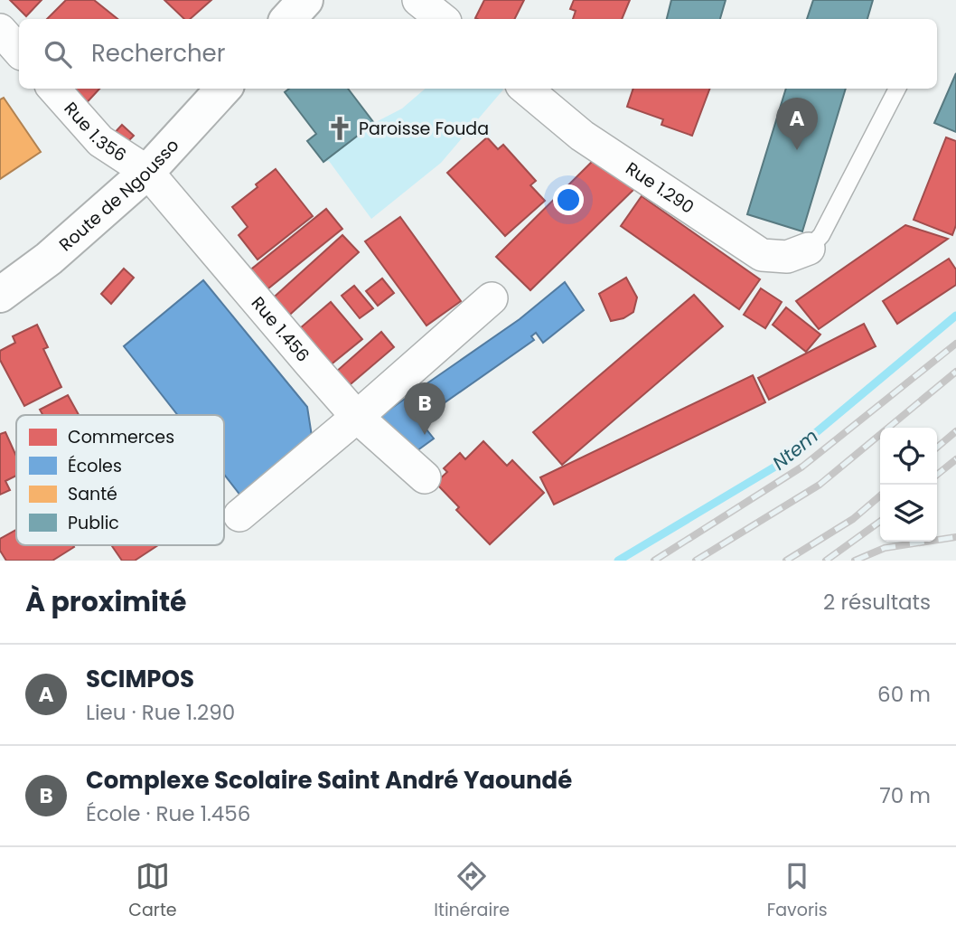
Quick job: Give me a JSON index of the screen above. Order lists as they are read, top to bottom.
{
  "streets": {
    "main road": ["Route de Ngousso"],
    "street": ["Rue 1.356", "Rue 1.290", "Rue 1.456"]
  },
  "crossings": [
    ["Rue 1.356", "Route de Ngousso"],
    ["Rue 1.356", "Rue 1.456"],
    ["Route de Ngousso", "Rue 1.456"]
  ],
  "water": ["Ntem"],
  "places": {
    "church": ["Paroisse Fouda"]
  },
  "legend": [
    "Commerces",
    "Écoles",
    "Santé",
    "Public"
  ],
  "page": {
    "search": "Rechercher",
    "pins": ["A", "B"],
    "heading": ["À proximité", "2 résultats"],
    "list": [
      {
        "mark": "A",
        "name": "SCIMPOS",
        "note": "Lieu · Rue 1.290",
        "value": "60 m"
      },
      {
        "mark": "B",
        "name": "Complexe Scolaire Saint André Yaoundé",
        "note": "École · Rue 1.456",
        "value": "70 m"
      }
    ],
    "nav": ["Carte", "Itinéraire", "Favoris"]
  }
}
